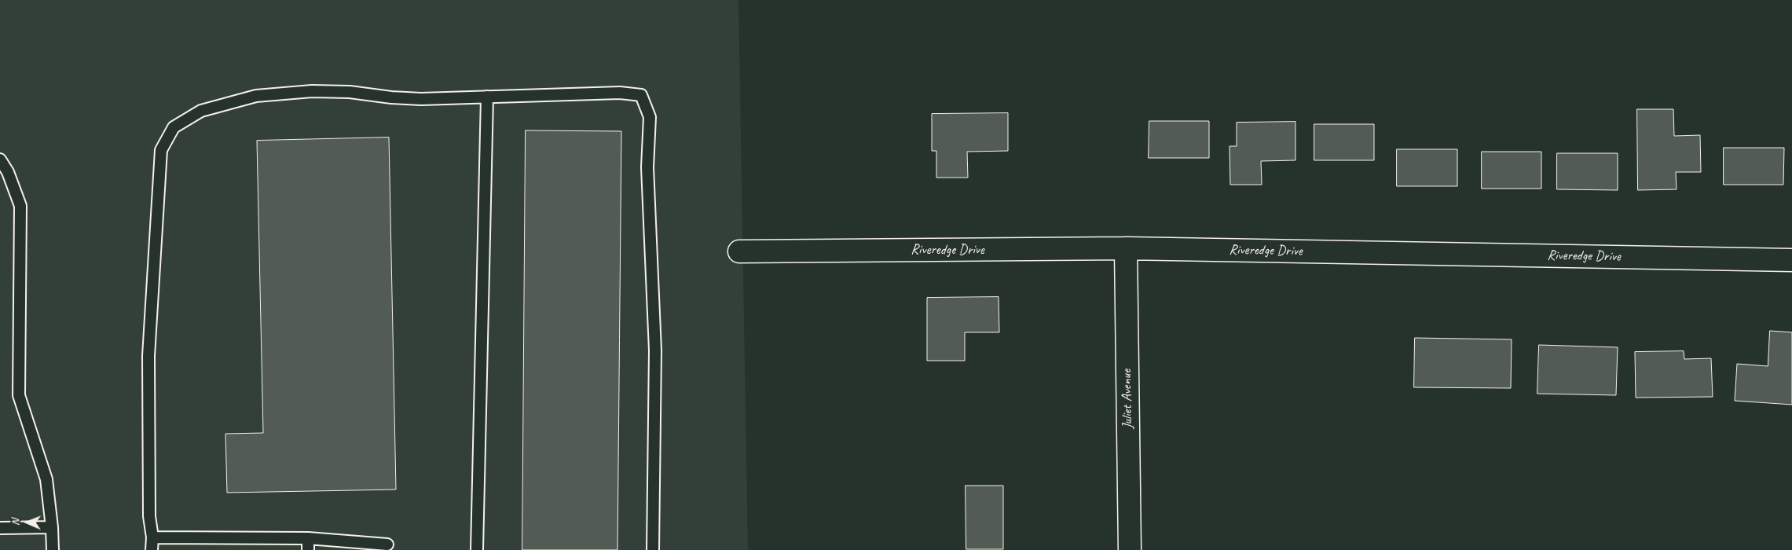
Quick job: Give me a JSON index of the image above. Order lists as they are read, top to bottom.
{
  "streets": {
    "street": ["Riveredge Drive", "Juliet Avenue"]
  },
  "crossings": [
    ["Riveredge Drive", "Juliet Avenue"]
  ],
  "north": "left"
}
